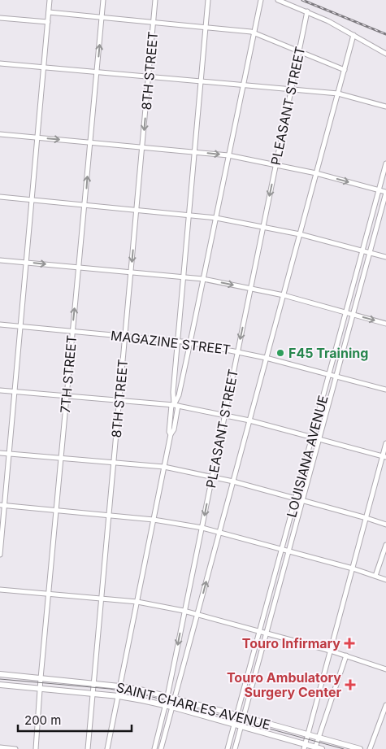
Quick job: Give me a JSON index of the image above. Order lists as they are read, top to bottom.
{
  "streets": {
    "main road": ["SAINT CHARLES AVENUE"],
    "street": [
      "8TH STREET",
      "PLEASANT STREET",
      "MAGAZINE STREET",
      "7TH STREET",
      "LOUISIANA AVENUE"
    ]
  },
  "crossings": [
    ["8TH STREET", "MAGAZINE STREET"],
    ["8TH STREET", "SAINT CHARLES AVENUE"],
    ["PLEASANT STREET", "MAGAZINE STREET"],
    ["PLEASANT STREET", "SAINT CHARLES AVENUE"],
    ["MAGAZINE STREET", "7TH STREET"],
    ["MAGAZINE STREET", "LOUISIANA AVENUE"],
    ["7TH STREET", "SAINT CHARLES AVENUE"],
    ["LOUISIANA AVENUE", "SAINT CHARLES AVENUE"]
  ],
  "places": {
    "other": ["F45 Training"],
    "health": ["Touro Infirmary", "Touro Ambulatory Surgery Center"]
  },
  "scale_bar": "200 m"
}
